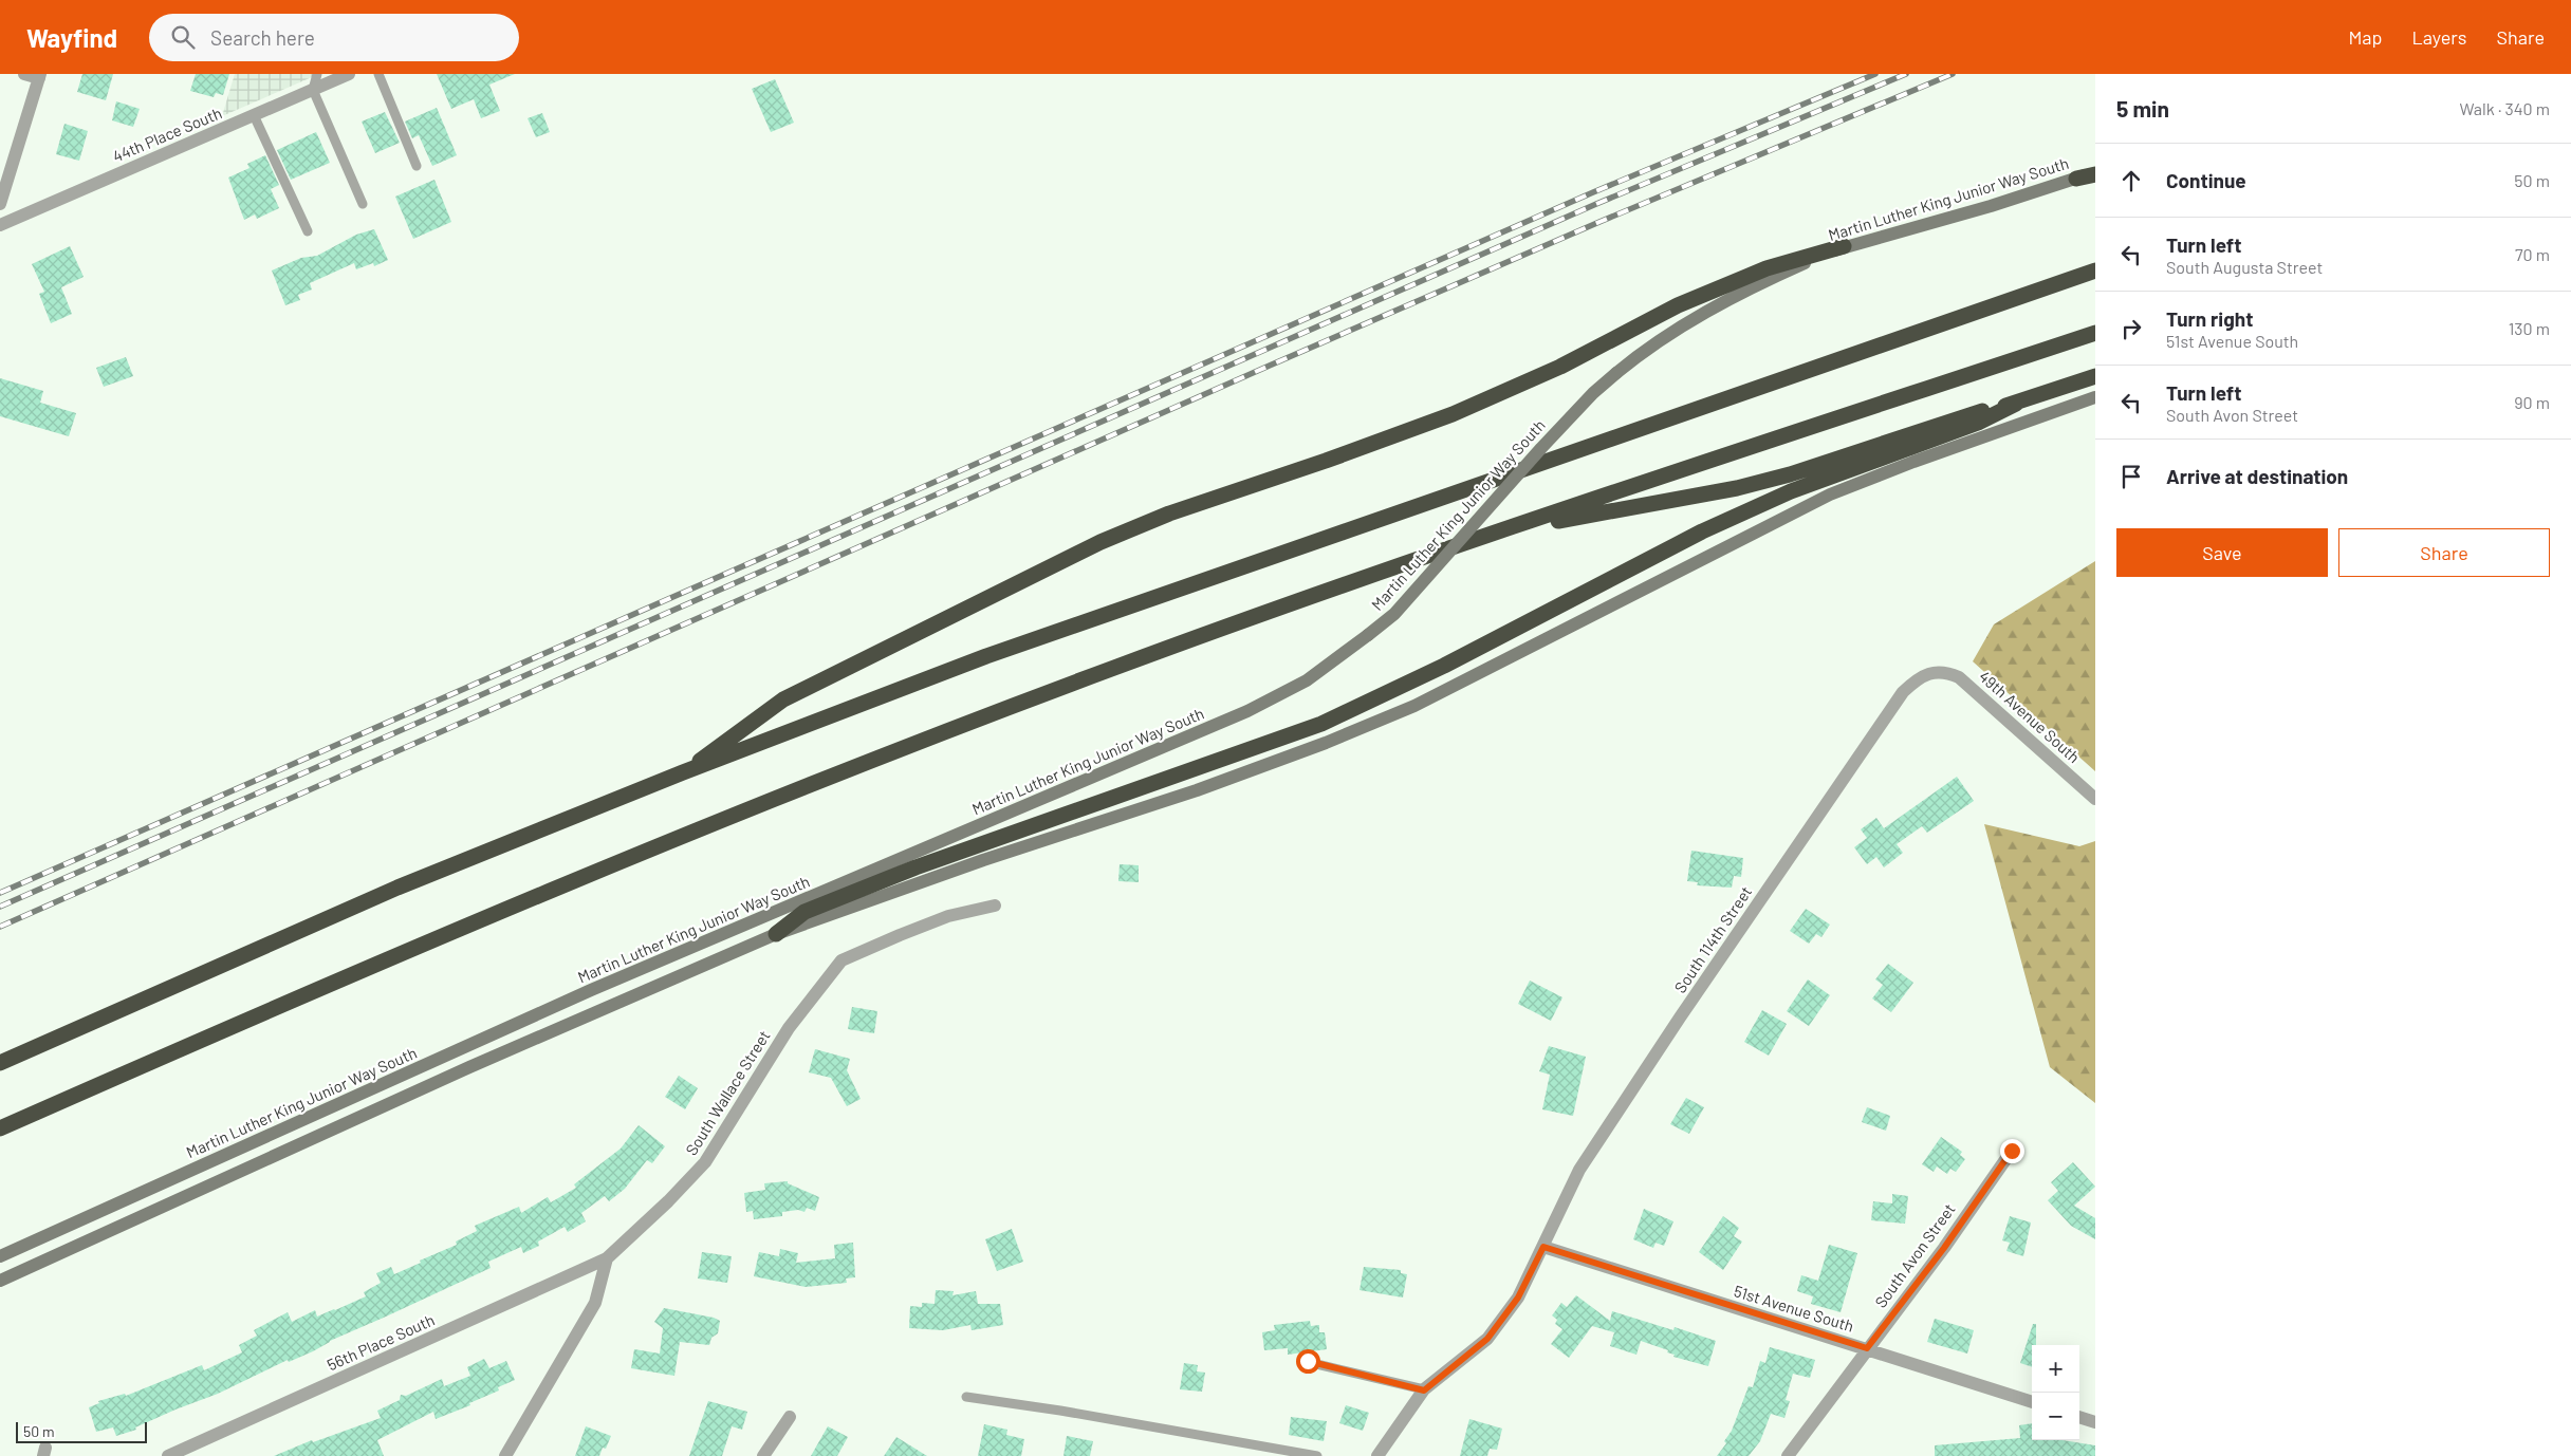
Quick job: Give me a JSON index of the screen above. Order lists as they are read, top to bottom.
{
  "streets": {
    "main road": ["Martin Luther King Junior Way South"],
    "street": [
      "44th Place South",
      "49th Avenue South",
      "South 114th Street",
      "South Wallace Street",
      "South Avon Street",
      "51st Avenue South",
      "56th Place South"
    ]
  },
  "crossings": [
    ["49th Avenue South", "South 114th Street"],
    ["South 114th Street", "51st Avenue South"],
    ["South Wallace Street", "56th Place South"],
    ["South Avon Street", "51st Avenue South"]
  ],
  "scale_bar": "50 m",
  "page": {
    "header": "Wayfind",
    "search": "Search here",
    "nav": ["Map", "Layers", "Share"],
    "heading": ["5 min", "Walk · 340 m"],
    "list": [
      ["Continue", "50 m"],
      ["Turn left", "South Augusta Street", "70 m"],
      ["Turn right", "51st Avenue South", "130 m"],
      ["Turn left", "South Avon Street", "90 m"],
      "Arrive at destination"
    ],
    "buttons": ["Save", "Share"],
    "map_buttons": ["+", "−"],
    "scale": "50 m"
  }
}
